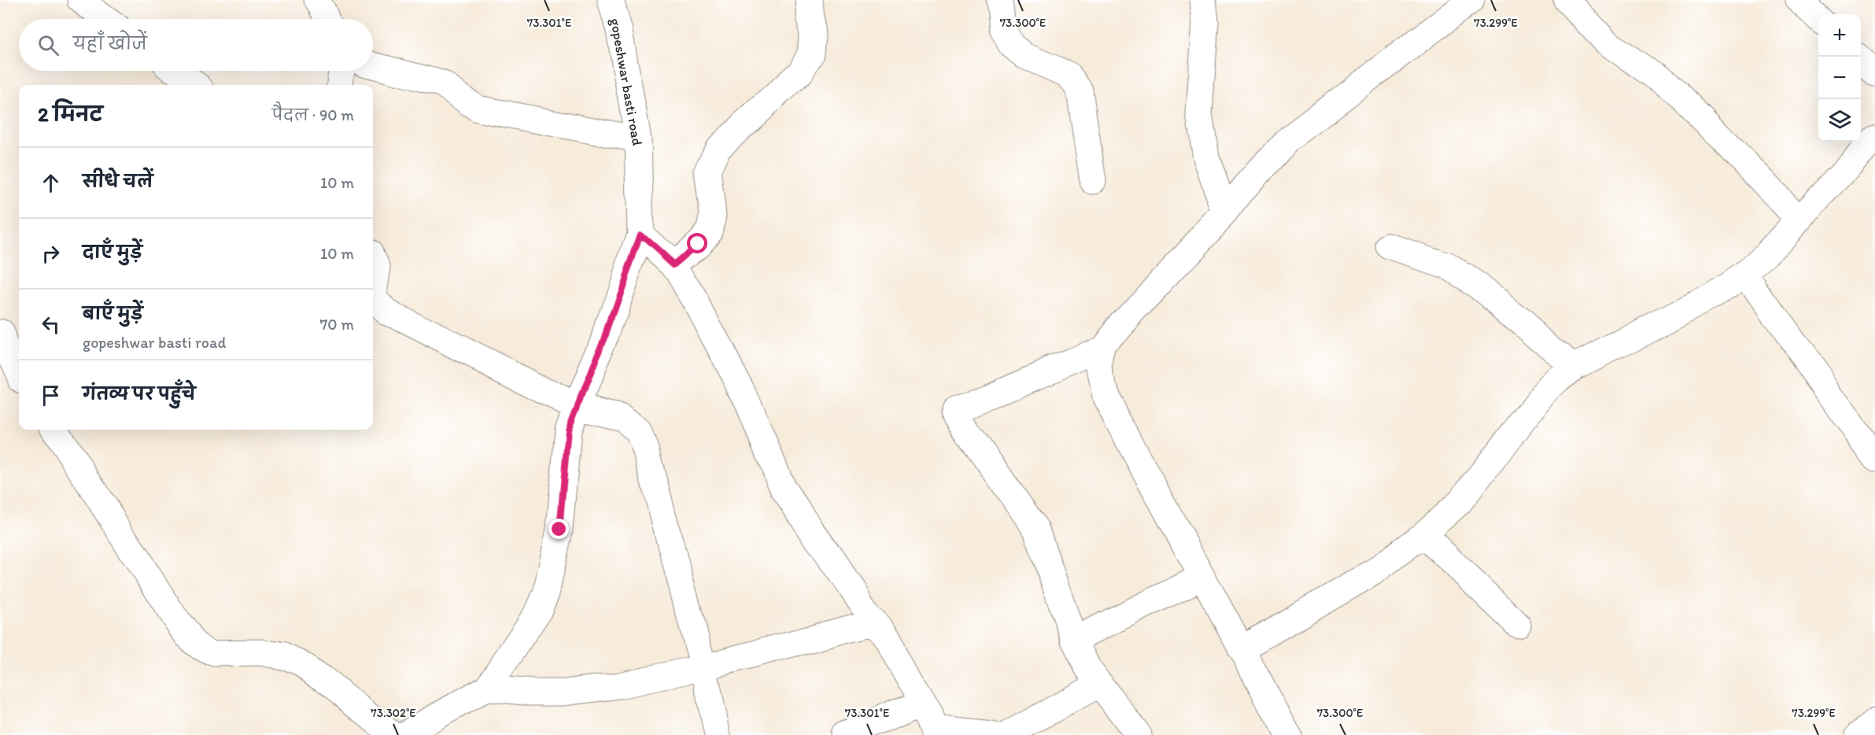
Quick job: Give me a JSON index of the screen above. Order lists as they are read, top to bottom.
{
  "streets": {
    "street": ["gopeshwar basti road"]
  },
  "page": {
    "map_buttons": ["+", "−"],
    "search": "यहाँ खोजें",
    "heading": ["2 मिनट", "पैदल · 90 m"],
    "list": [
      ["सीधे चलें", "10 m"],
      ["दाएँ मुड़ें", "10 m"],
      ["बाएँ मुड़ें", "gopeshwar basti road", "70 m"],
      "गंतव्य पर पहुँचे"
    ]
  },
  "coordinates": [
    "73.301°E",
    "73.300°E",
    "73.299°E",
    "73.302°E"
  ]
}
